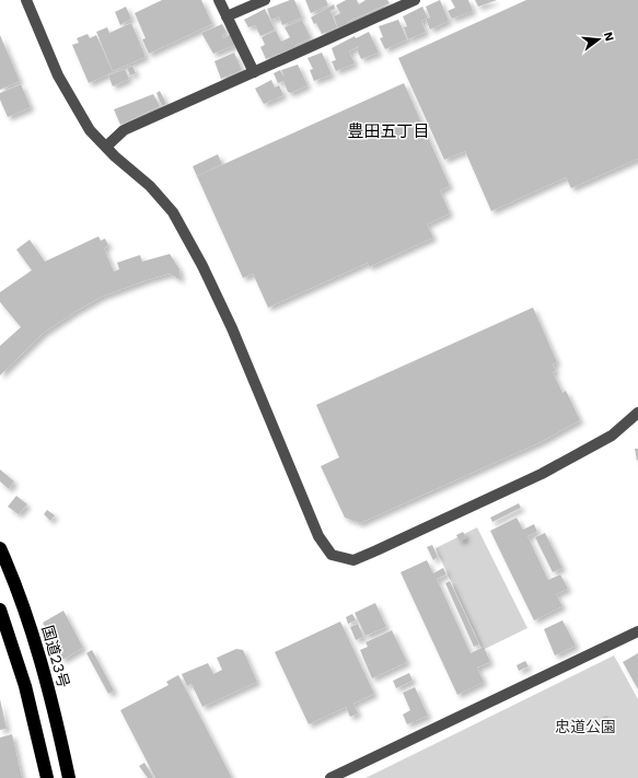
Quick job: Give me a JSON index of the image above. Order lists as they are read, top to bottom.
{
  "streets": {
    "highway": ["国道23号"]
  },
  "districts": ["豊田五丁目"],
  "parks": ["忠道公園"],
  "north": "right"
}
